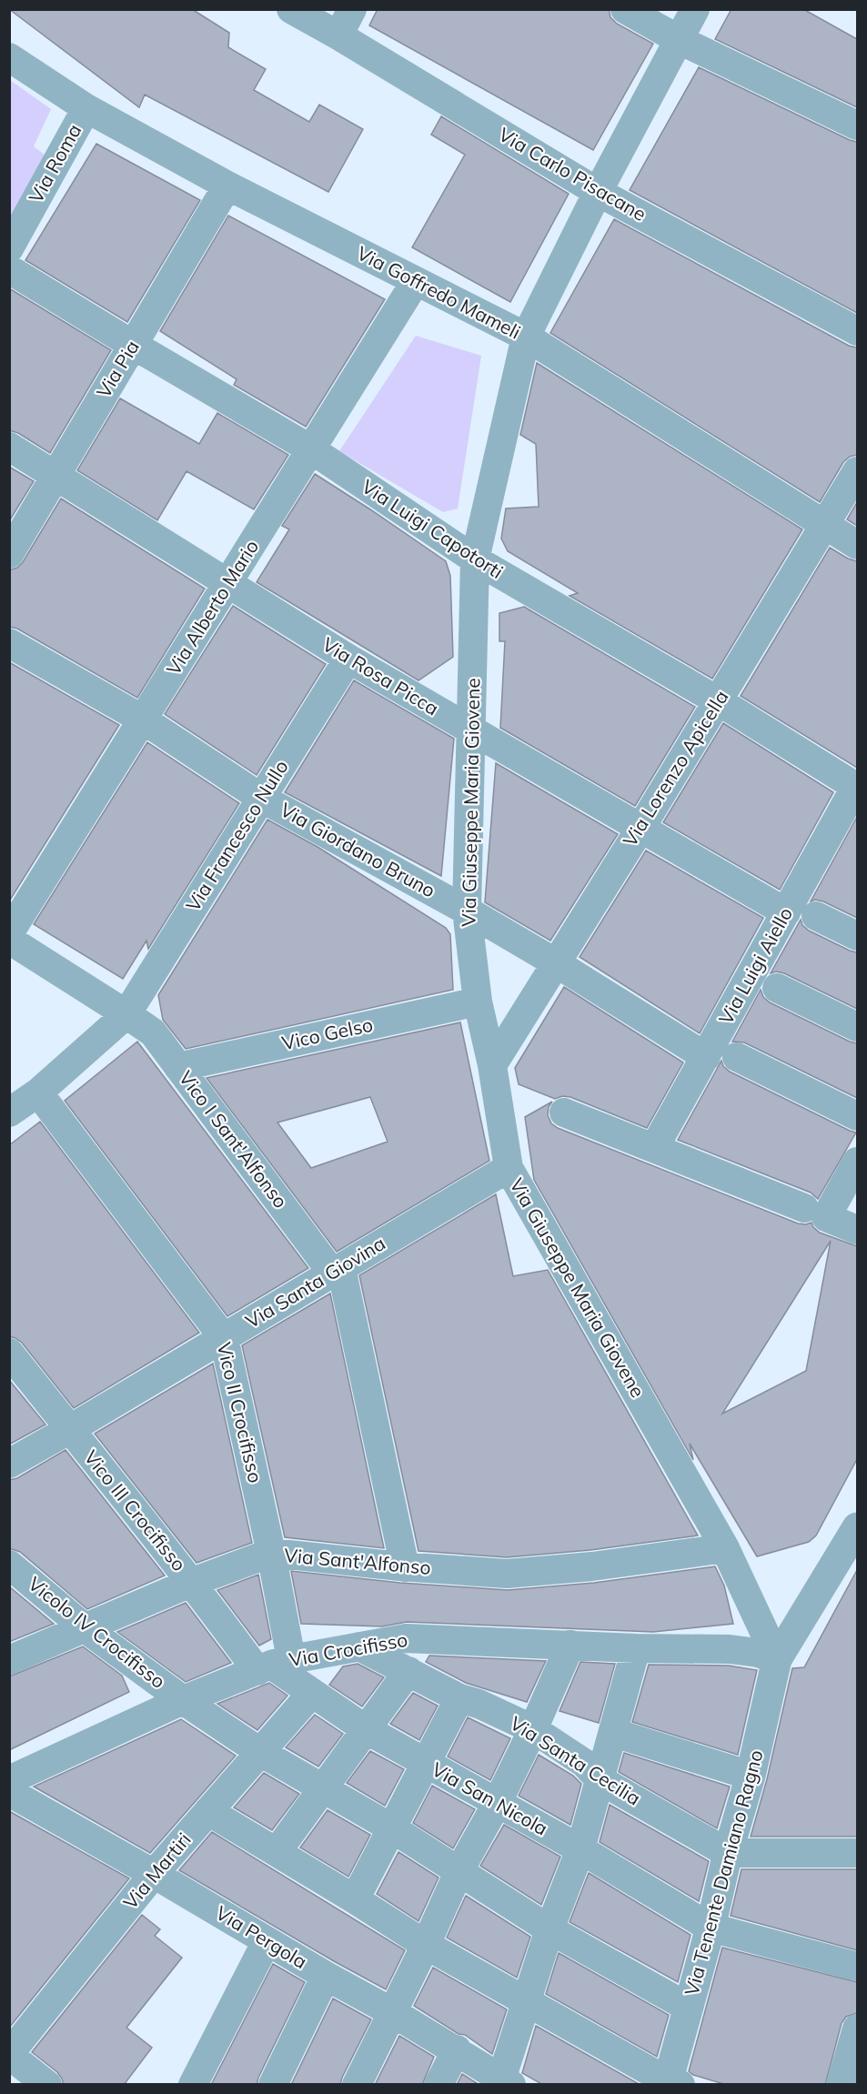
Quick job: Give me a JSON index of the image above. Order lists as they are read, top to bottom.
{
  "streets": {
    "street": [
      "Via Roma",
      "Via Carlo Pisacane",
      "Via Goffredo Mameli",
      "Via Pia",
      "Via Luigi Capotorti",
      "Via Alberto Mario",
      "Via Rosa Picca",
      "Via Lorenzo Apicella",
      "Via Giuseppe Maria Giovene",
      "Via Francesco Nullo",
      "Via Giordano Bruno",
      "Via Luigi Aiello",
      "Vico Gelso",
      "Vico I Sant'Alfonso",
      "Via Santa Giovina",
      "Vico II Crocifisso",
      "Vico III Crocifisso",
      "Via Sant'Alfonso",
      "Vicolo IV Crocifisso",
      "Via Crocifisso",
      "Via Santa Cecilia",
      "Via San Nicola",
      "Via Martiri",
      "Via Tenente Damiano Ragno",
      "Via Pergola"
    ]
  },
  "crossings": [
    ["Via Roma", "Via Goffredo Mameli"],
    ["Via Carlo Pisacane", "Via Giuseppe Maria Giovene"],
    ["Via Goffredo Mameli", "Via Pia"],
    ["Via Goffredo Mameli", "Via Alberto Mario"],
    ["Via Goffredo Mameli", "Via Lorenzo Apicella"],
    ["Via Goffredo Mameli", "Via Giuseppe Maria Giovene"],
    ["Via Pia", "Via Luigi Capotorti"],
    ["Via Pia", "Via Rosa Picca"],
    ["Via Luigi Capotorti", "Via Alberto Mario"],
    ["Via Luigi Capotorti", "Via Lorenzo Apicella"],
    ["Via Luigi Capotorti", "Via Giuseppe Maria Giovene"],
    ["Via Luigi Capotorti", "Via Luigi Aiello"],
    ["Via Alberto Mario", "Via Rosa Picca"],
    ["Via Alberto Mario", "Via Giordano Bruno"],
    ["Via Rosa Picca", "Via Lorenzo Apicella"],
    ["Via Rosa Picca", "Via Giuseppe Maria Giovene"],
    ["Via Rosa Picca", "Via Francesco Nullo"],
    ["Via Rosa Picca", "Via Luigi Aiello"],
    ["Via Lorenzo Apicella", "Via Giuseppe Maria Giovene"],
    ["Via Lorenzo Apicella", "Via Giordano Bruno"],
    ["Via Giuseppe Maria Giovene", "Via Giordano Bruno"],
    ["Via Giuseppe Maria Giovene", "Vico Gelso"],
    ["Via Giuseppe Maria Giovene", "Via Santa Giovina"],
    ["Via Giuseppe Maria Giovene", "Via Sant'Alfonso"],
    ["Via Giuseppe Maria Giovene", "Via Crocifisso"],
    ["Via Giuseppe Maria Giovene", "Via Tenente Damiano Ragno"],
    ["Via Francesco Nullo", "Via Giordano Bruno"],
    ["Via Francesco Nullo", "Vico I Sant'Alfonso"],
    ["Via Francesco Nullo", "Vico II Crocifisso"],
    ["Via Giordano Bruno", "Via Luigi Aiello"],
    ["Vico Gelso", "Vico I Sant'Alfonso"],
    ["Vico I Sant'Alfonso", "Via Santa Giovina"],
    ["Vico I Sant'Alfonso", "Via Sant'Alfonso"],
    ["Via Santa Giovina", "Vico II Crocifisso"],
    ["Via Santa Giovina", "Vico III Crocifisso"],
    ["Vico II Crocifisso", "Vico III Crocifisso"],
    ["Vico II Crocifisso", "Via Sant'Alfonso"],
    ["Vico II Crocifisso", "Via Crocifisso"],
    ["Vico II Crocifisso", "Via San Nicola"],
    ["Vico III Crocifisso", "Via Sant'Alfonso"],
    ["Vico III Crocifisso", "Via Crocifisso"],
    ["Vico III Crocifisso", "Via San Nicola"],
    ["Via Sant'Alfonso", "Vicolo IV Crocifisso"],
    ["Vicolo IV Crocifisso", "Via Crocifisso"],
    ["Vicolo IV Crocifisso", "Via Martiri"],
    ["Vicolo IV Crocifisso", "Via Tenente Damiano Ragno"],
    ["Via Crocifisso", "Via Santa Cecilia"],
    ["Via Crocifisso", "Via San Nicola"],
    ["Via Crocifisso", "Via Tenente Damiano Ragno"],
    ["Via Santa Cecilia", "Via Tenente Damiano Ragno"],
    ["Via San Nicola", "Via Martiri"],
    ["Via San Nicola", "Via Tenente Damiano Ragno"],
    ["Via Martiri", "Via Pergola"]
  ]
}
